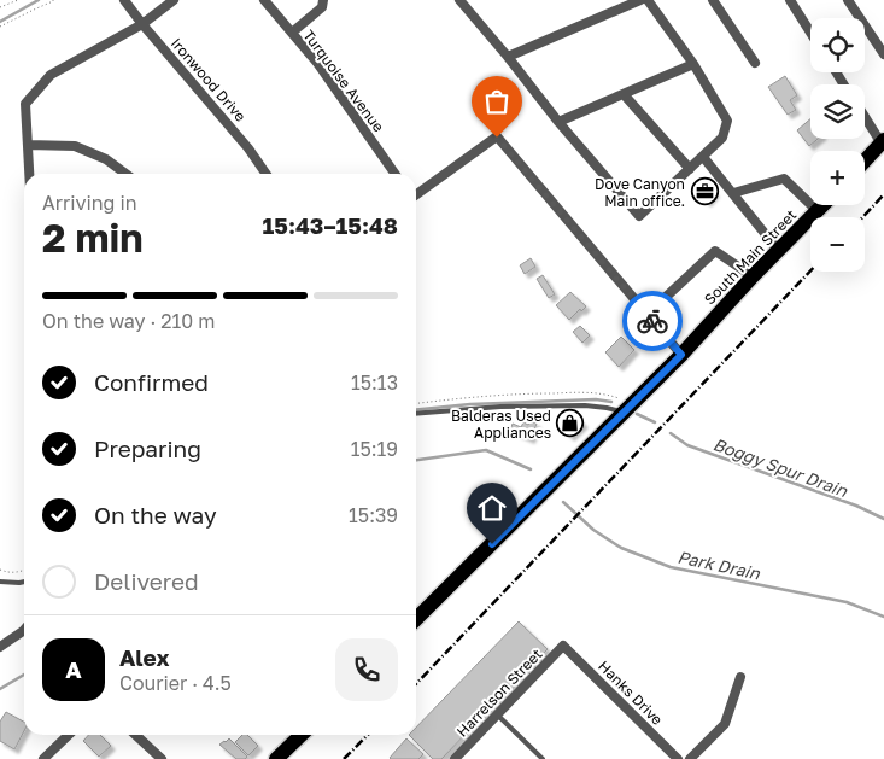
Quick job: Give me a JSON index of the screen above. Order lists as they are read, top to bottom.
{
  "streets": {
    "main road": ["South Main Street"],
    "street": [
      "Ironwood Drive",
      "Turquoise Avenue",
      "Harrelson Street",
      "Hanks Drive"
    ]
  },
  "crossings": [
    ["Harrelson Street", "Hanks Drive"]
  ],
  "water": ["Boggy Spur Drain", "Park Drain"],
  "places": {
    "office": ["Dove Canyon Main office."],
    "shop": ["Balderas Used Appliances"]
  },
  "page": {
    "map_buttons": ["+", "−"],
    "heading": ["2 min", "Arriving in", "15:43–15:48"],
    "panel": ["Alex", "Courier · 4.5"],
    "bar": "On the way · 210 m",
    "list": [
      ["Confirmed", "15:13"],
      ["Preparing", "15:19"],
      ["On the way", "15:39"],
      "Delivered"
    ],
    "round": "A"
  }
}
